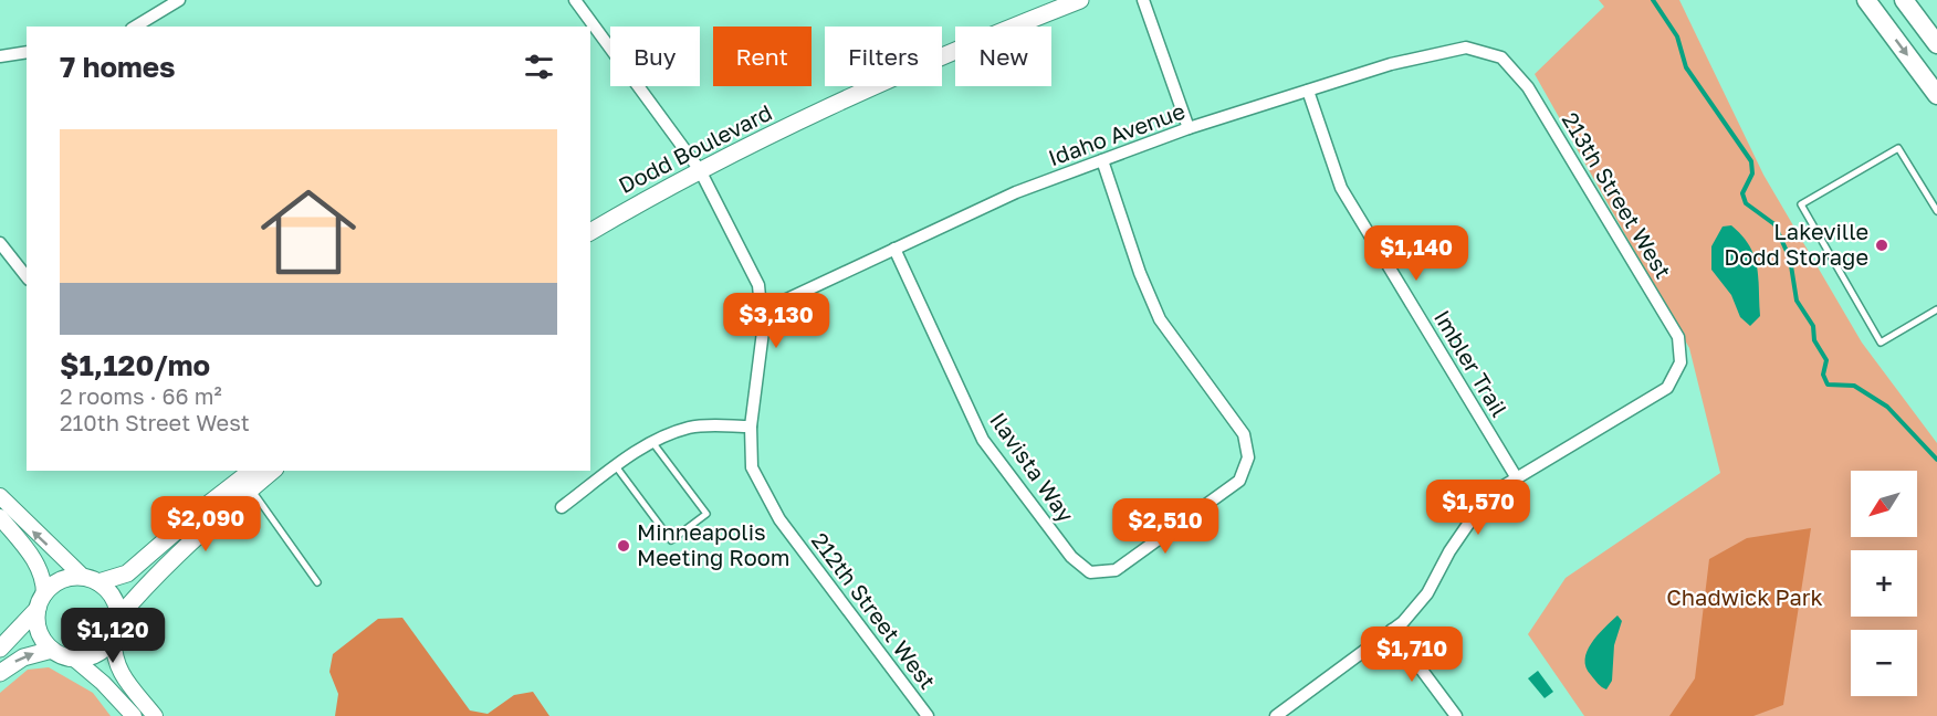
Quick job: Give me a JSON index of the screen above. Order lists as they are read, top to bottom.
{
  "streets": {
    "main road": ["Dodd Boulevard"],
    "street": [
      "Idaho Avenue",
      "213th Street West",
      "Imbler Trail",
      "Ilavista Way",
      "212th Street West"
    ]
  },
  "crossings": [
    ["Idaho Avenue", "213th Street West"],
    ["Idaho Avenue", "Imbler Trail"],
    ["Idaho Avenue", "Ilavista Way"],
    ["Idaho Avenue", "212th Street West"],
    ["Dodd Boulevard", "212th Street West"],
    ["213th Street West", "Imbler Trail"]
  ],
  "parks": ["Chadwick Park"],
  "places": ["Lakeville Dodd Storage", "Minneapolis Meeting Room"],
  "north": "bottom left",
  "page": {
    "chip": [
      "Buy",
      "Rent",
      "Filters",
      "New"
    ],
    "heading": "7 homes",
    "list": [
      {
        "name": "$1,120/mo",
        "note": "2 rooms · 66 m² · 210th Street West"
      }
    ],
    "price": [
      "$1,140",
      "$3,130",
      "$1,570",
      "$2,090",
      "$2,510",
      "$1,120",
      "$1,710"
    ],
    "map_buttons": ["+", "−"]
  }
}
